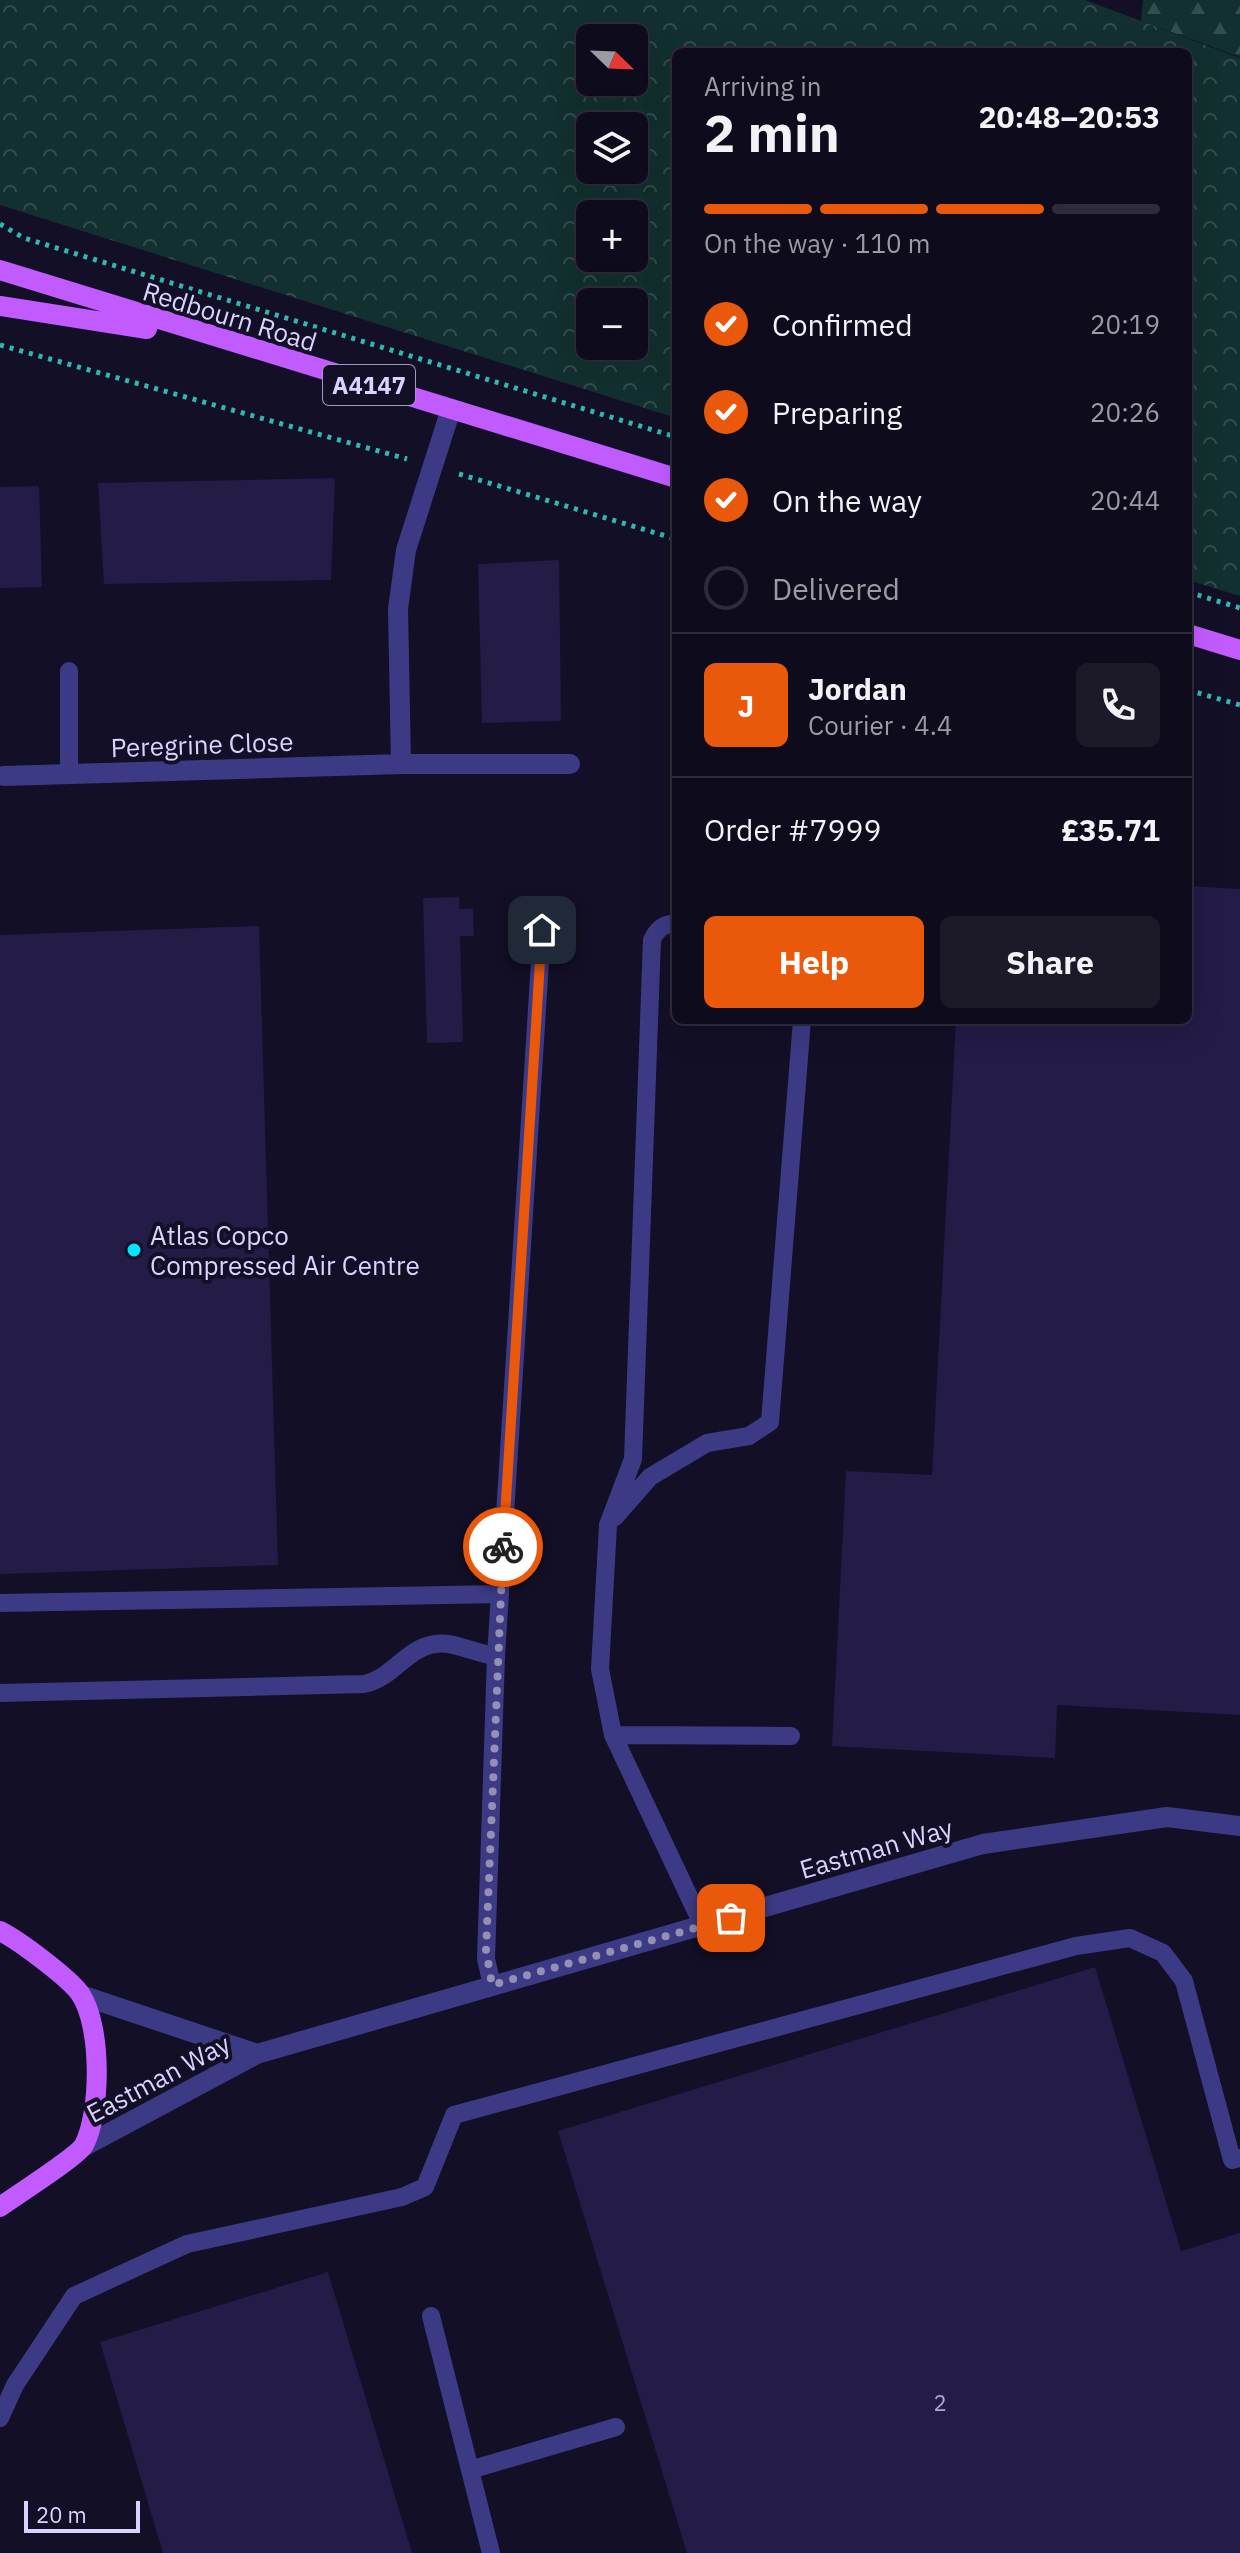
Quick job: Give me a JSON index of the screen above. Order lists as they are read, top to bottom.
{
  "streets": {
    "main road": ["Redbourn Road", "A4147"],
    "street": ["Peregrine Close", "Eastman Way"]
  },
  "crossings": [
    ["Redbourn Road", "A4147"]
  ],
  "places": ["Atlas Copco Compressed Air Centre"],
  "house_numbers": ["2"],
  "scale_bar": "20 m",
  "north": "bottom right",
  "page": {
    "map_buttons": ["+", "−"],
    "heading": ["2 min", "Arriving in", "20:48–20:53"],
    "panel": [
      "Jordan",
      "Courier · 4.4",
      "Order #7999",
      "£35.71"
    ],
    "bar": "On the way · 110 m",
    "list": [
      ["Confirmed", "20:19"],
      ["Preparing", "20:26"],
      ["On the way", "20:44"],
      "Delivered"
    ],
    "round": "J",
    "buttons": ["Help", "Share"],
    "scale": "20 m"
  }
}
